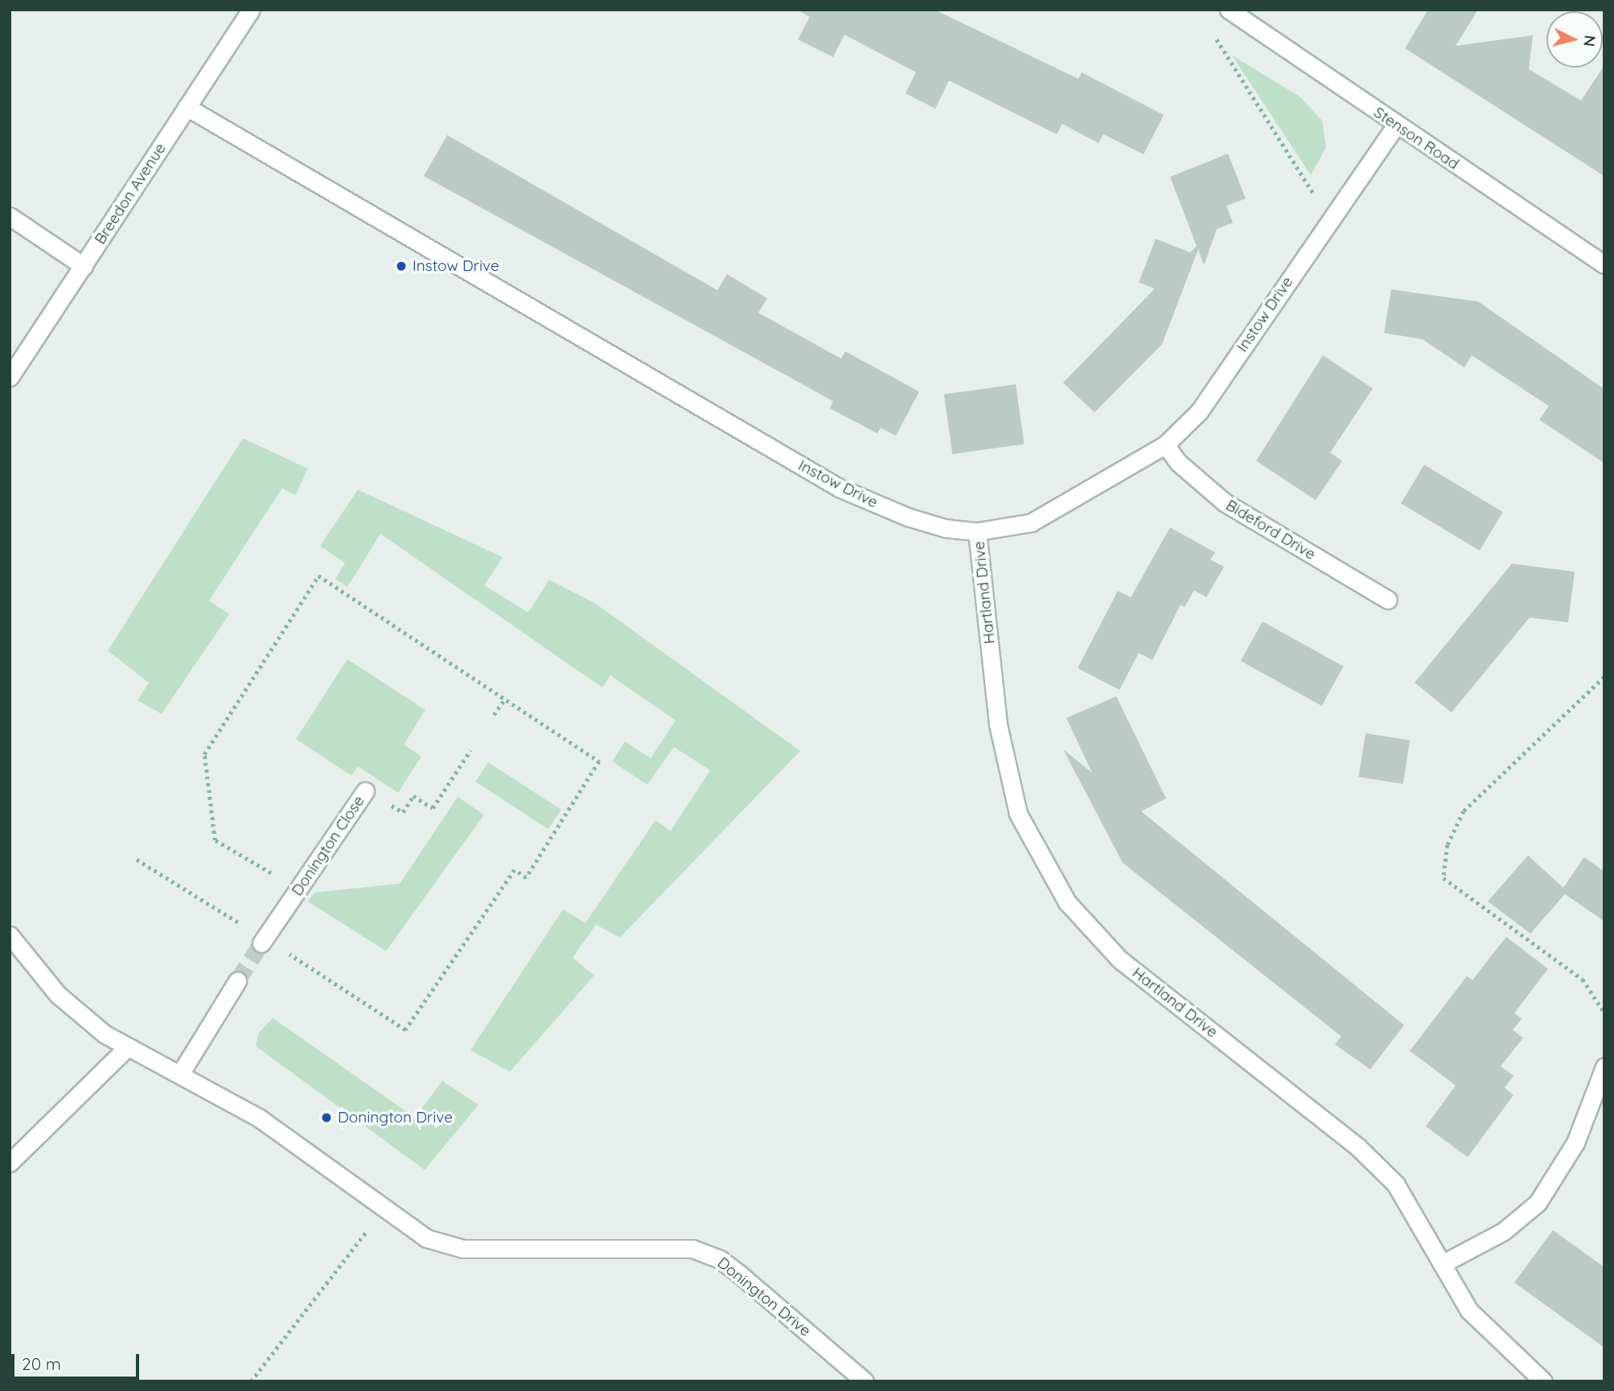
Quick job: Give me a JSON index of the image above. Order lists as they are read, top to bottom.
{
  "streets": {
    "street": [
      "Stenson Road",
      "Breedon Avenue",
      "Instow Drive",
      "Bideford Drive",
      "Hartland Drive",
      "Donington Close",
      "Donington Drive"
    ]
  },
  "crossings": [
    ["Stenson Road", "Instow Drive"],
    ["Breedon Avenue", "Instow Drive"],
    ["Instow Drive", "Bideford Drive"],
    ["Instow Drive", "Hartland Drive"]
  ],
  "places": ["Instow Drive", "Donington Drive"],
  "scale_bar": "20 m",
  "north": "right"
}
